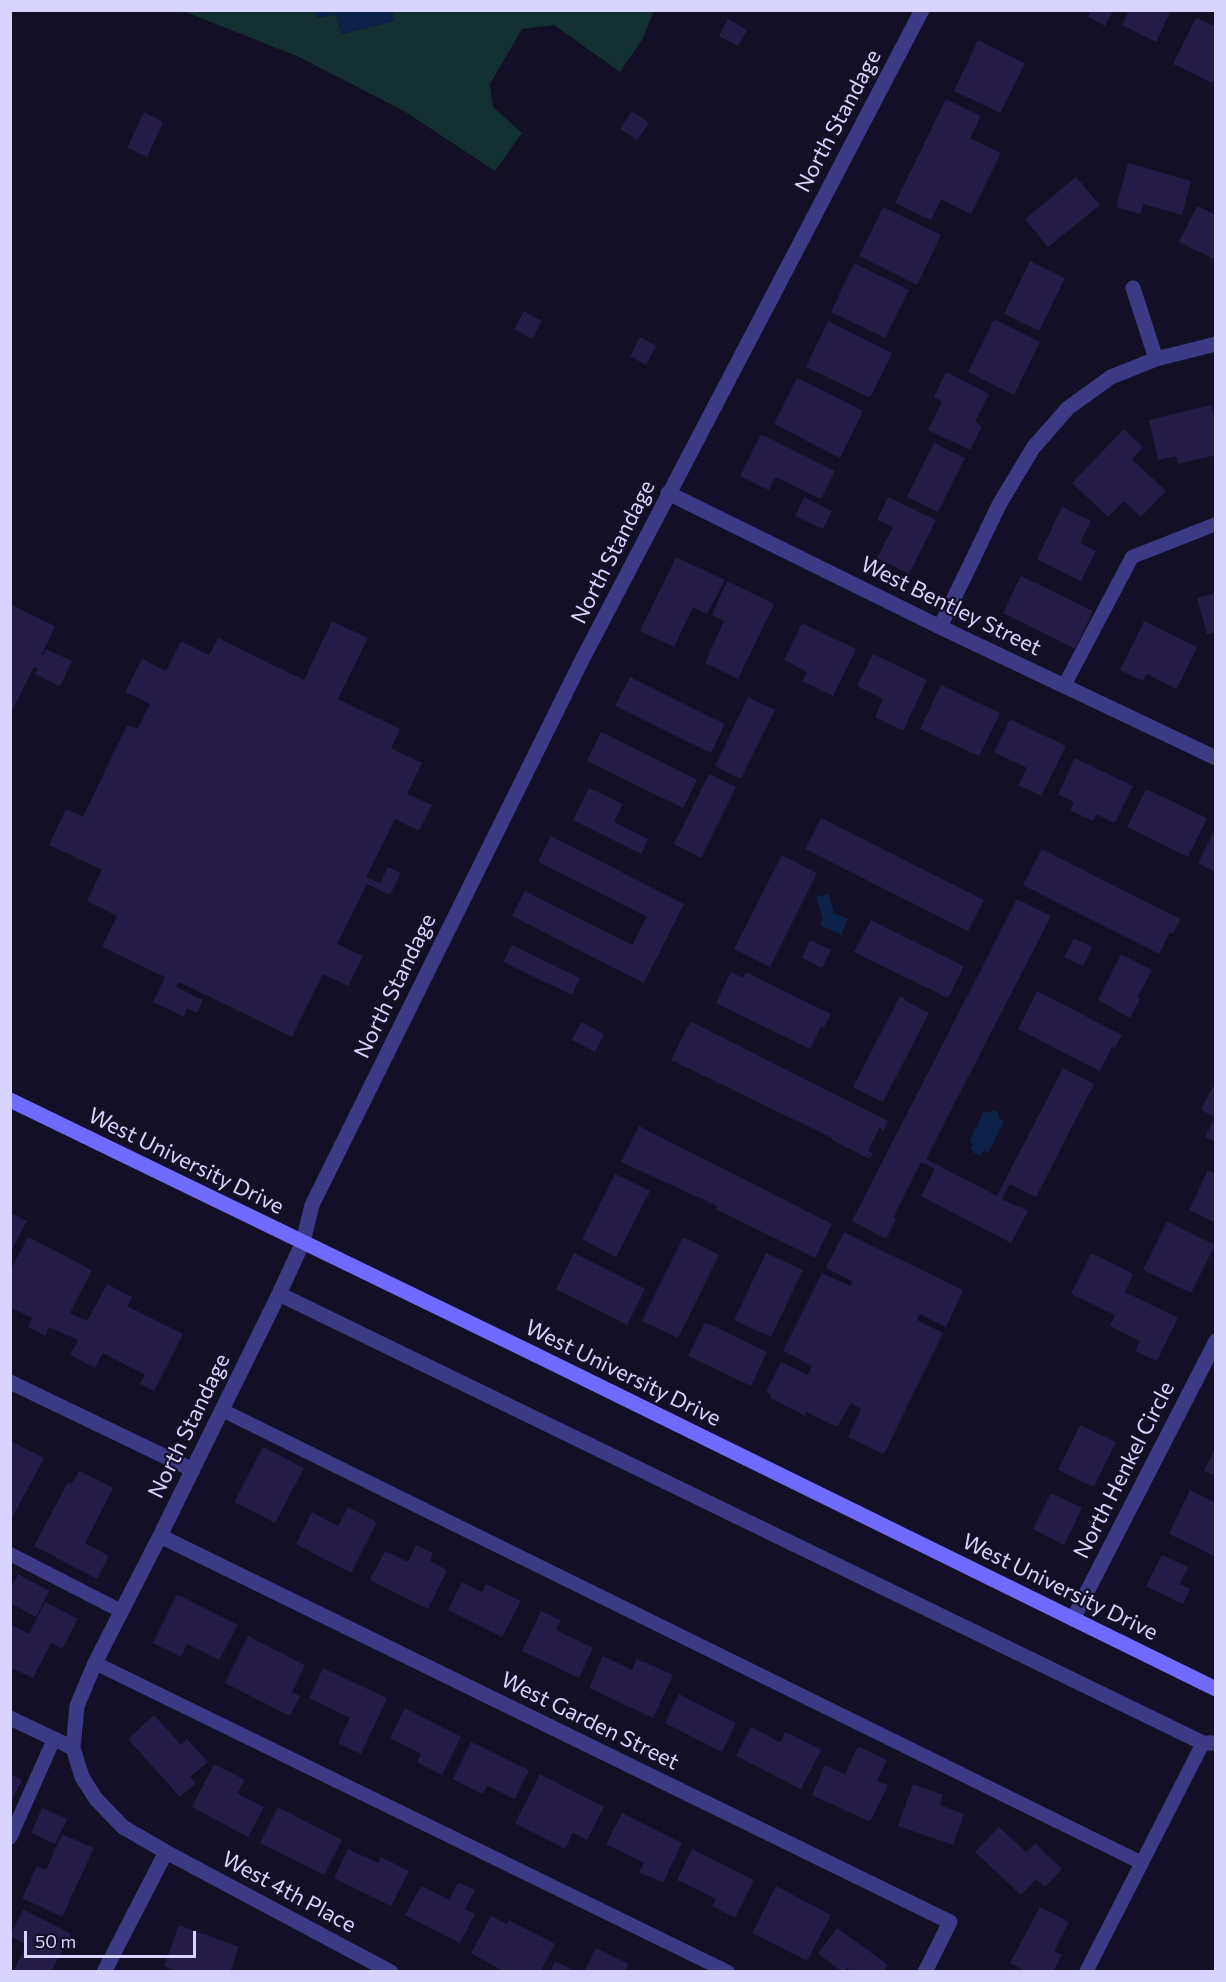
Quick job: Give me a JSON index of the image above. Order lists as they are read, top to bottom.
{
  "streets": {
    "main road": ["West University Drive"],
    "street": [
      "North Standage",
      "West Bentley Street",
      "North Henkel Circle",
      "West Garden Street",
      "West 4th Place"
    ]
  },
  "crossings": [
    ["North Standage", "West Bentley Street"],
    ["North Standage", "West University Drive"],
    ["North Standage", "West Garden Street"],
    ["North Standage", "West 4th Place"],
    ["West University Drive", "North Henkel Circle"]
  ],
  "scale_bar": "50 m"
}
